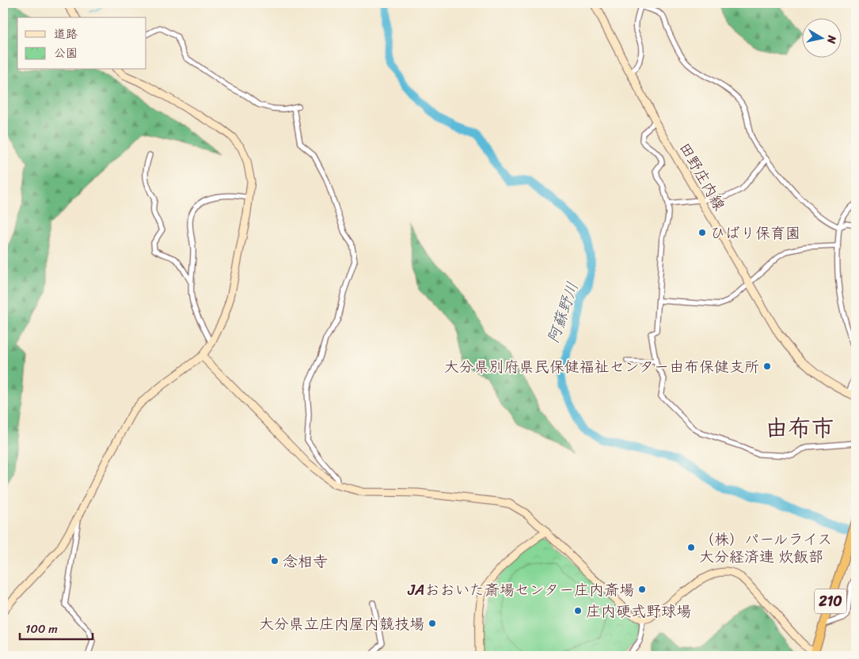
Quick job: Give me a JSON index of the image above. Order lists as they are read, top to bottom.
{
  "streets": {
    "highway": ["210"],
    "street": ["田野庄内線"]
  },
  "districts": ["由布市"],
  "water": ["阿蘇野川"],
  "places": [
    "ひばり保育園",
    "大分県別府県民保健福祉センター由布保健支所",
    "（株）パールライス 大分経済連 炊飯部",
    "念相寺",
    "JAおおいた斎場センター庄内斎場",
    "庄内硬式野球場",
    "大分県立庄内屋内競技場"
  ],
  "legend": ["道路", "公園"],
  "scale_bar": "100 m",
  "north": "right"
}
